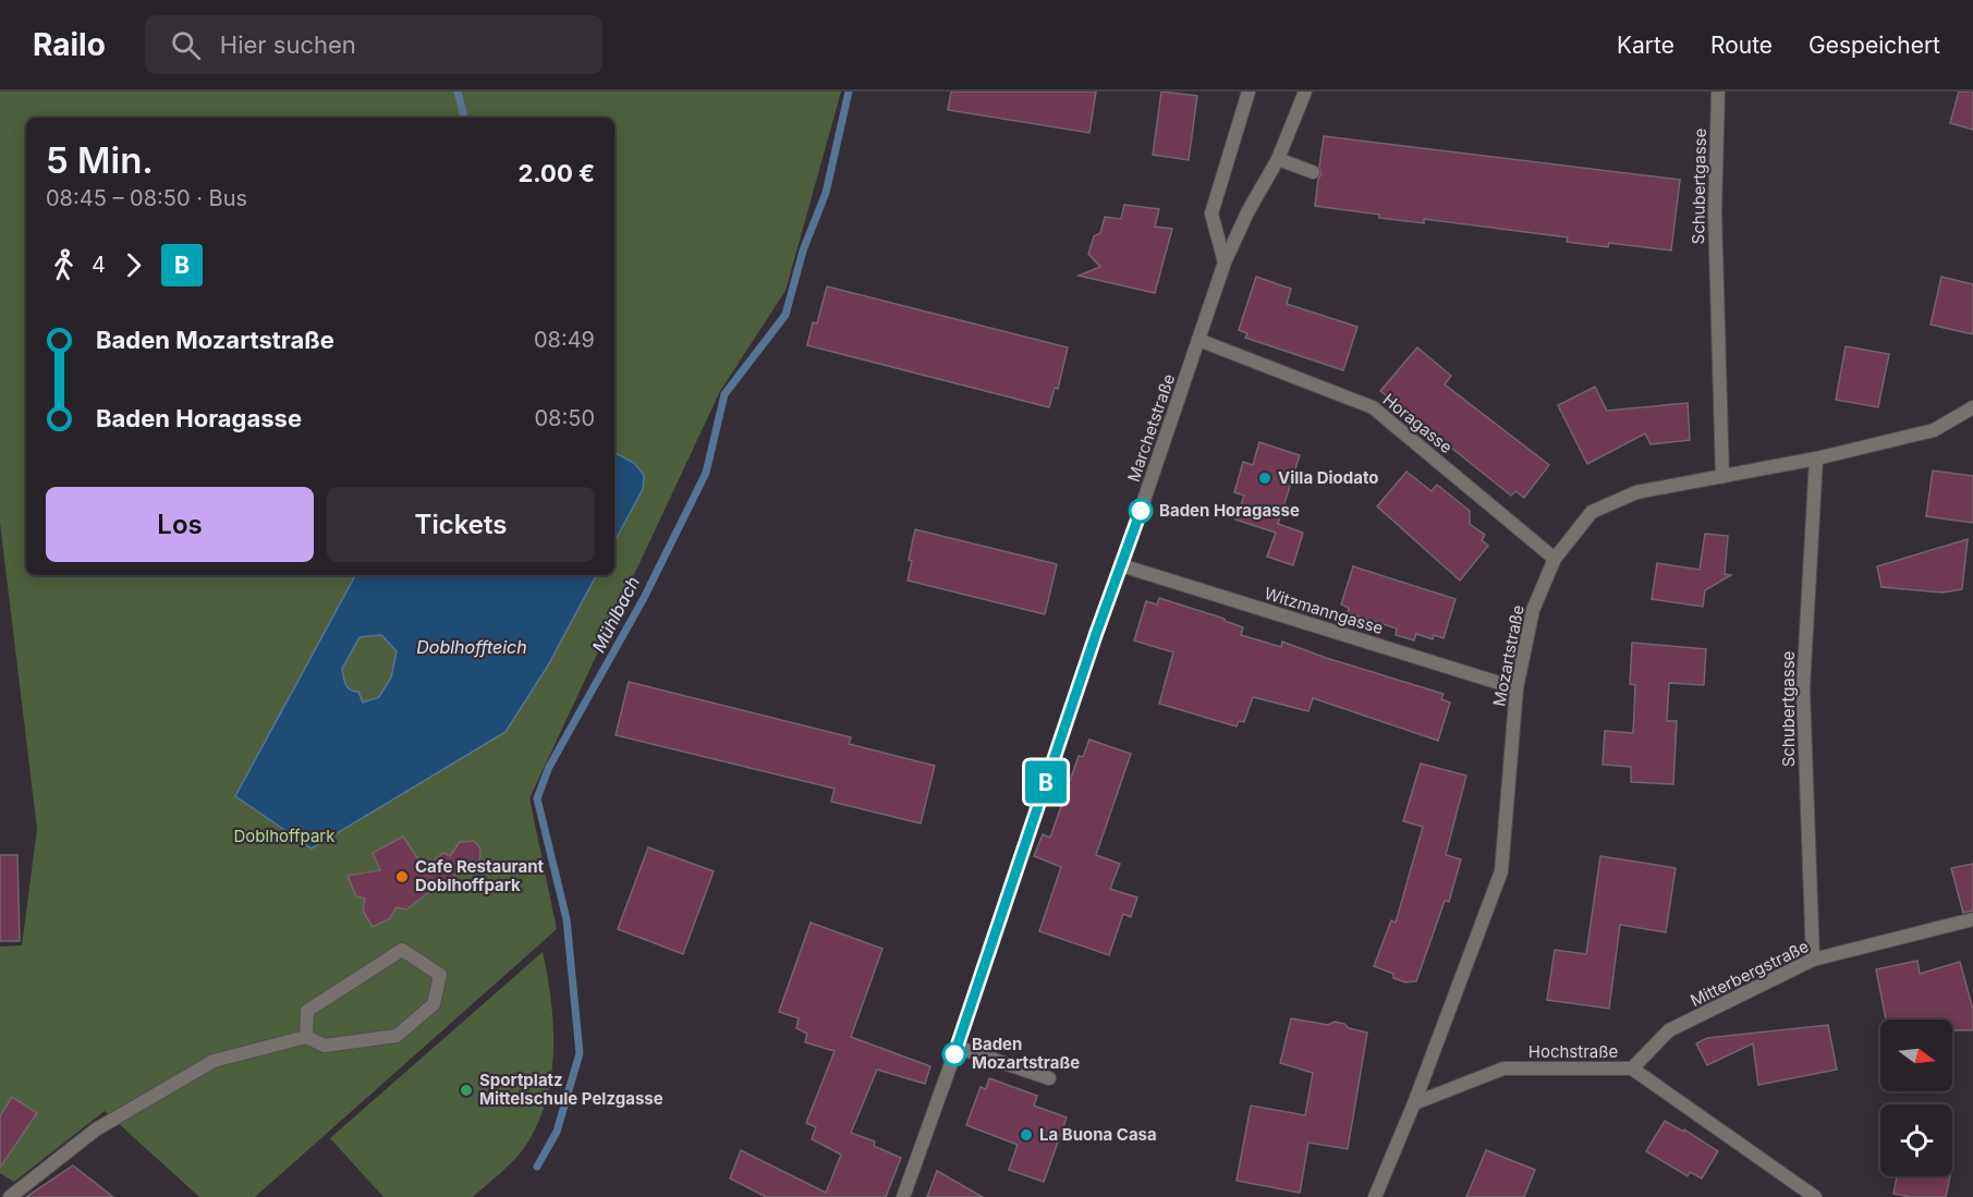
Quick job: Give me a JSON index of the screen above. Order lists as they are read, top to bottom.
{
  "streets": {
    "street": [
      "Schubertgasse",
      "Horagasse",
      "Marchetstraße",
      "Witzmanngasse",
      "Mozartstraße",
      "Mitterbergstraße",
      "Hochstraße"
    ]
  },
  "crossings": [
    ["Schubertgasse", "Mozartstraße"],
    ["Schubertgasse", "Mitterbergstraße"],
    ["Horagasse", "Marchetstraße"],
    ["Horagasse", "Mozartstraße"],
    ["Marchetstraße", "Witzmanngasse"],
    ["Witzmanngasse", "Mozartstraße"],
    ["Mozartstraße", "Hochstraße"],
    ["Mitterbergstraße", "Hochstraße"]
  ],
  "water": ["Mühlbach", "Doblhoffteich"],
  "parks": ["Doblhoffpark"],
  "places": [
    "Villa Diodato",
    "Baden Horagasse",
    "Cafe Restaurant Doblhoffpark",
    "Baden Mozartstraße",
    "Sportplatz Mittelschule Pelzgasse",
    "La Buona Casa"
  ],
  "lines": ["bus line B"],
  "north": "right",
  "page": {
    "header": "Railo",
    "search": "Hier suchen",
    "nav": ["Karte", "Route", "Gespeichert"],
    "on_map": "B",
    "heading": ["5 Min.", "08:45 – 08:50 · Bus", "2.00 €"],
    "legs": ["4", "B"],
    "list": [
      {
        "name": "Baden Mozartstraße",
        "value": "08:49"
      },
      {
        "name": "Baden Horagasse",
        "value": "08:50"
      }
    ],
    "buttons": ["Los", "Tickets"]
  }
}
